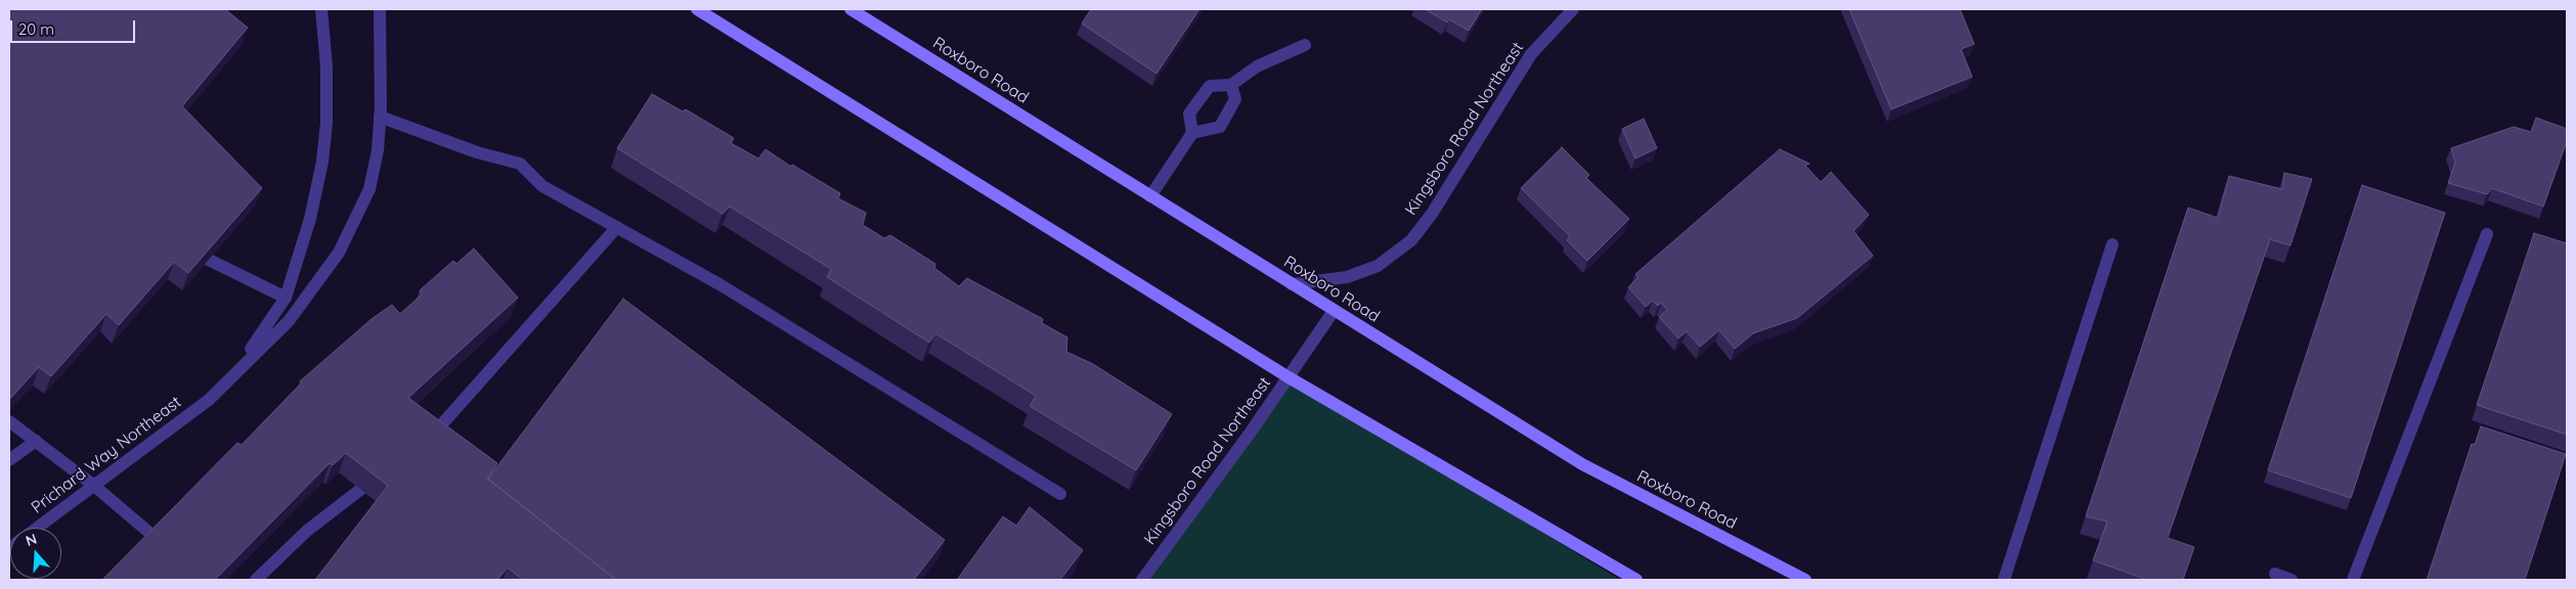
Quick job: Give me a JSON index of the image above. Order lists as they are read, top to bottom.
{
  "streets": {
    "main road": ["Roxboro Road"],
    "street": ["Kingsboro Road Northeast", "Prichard Way Northeast"]
  },
  "crossings": [
    ["Roxboro Road", "Kingsboro Road Northeast"]
  ],
  "scale_bar": "20 m",
  "north": "top"
}
